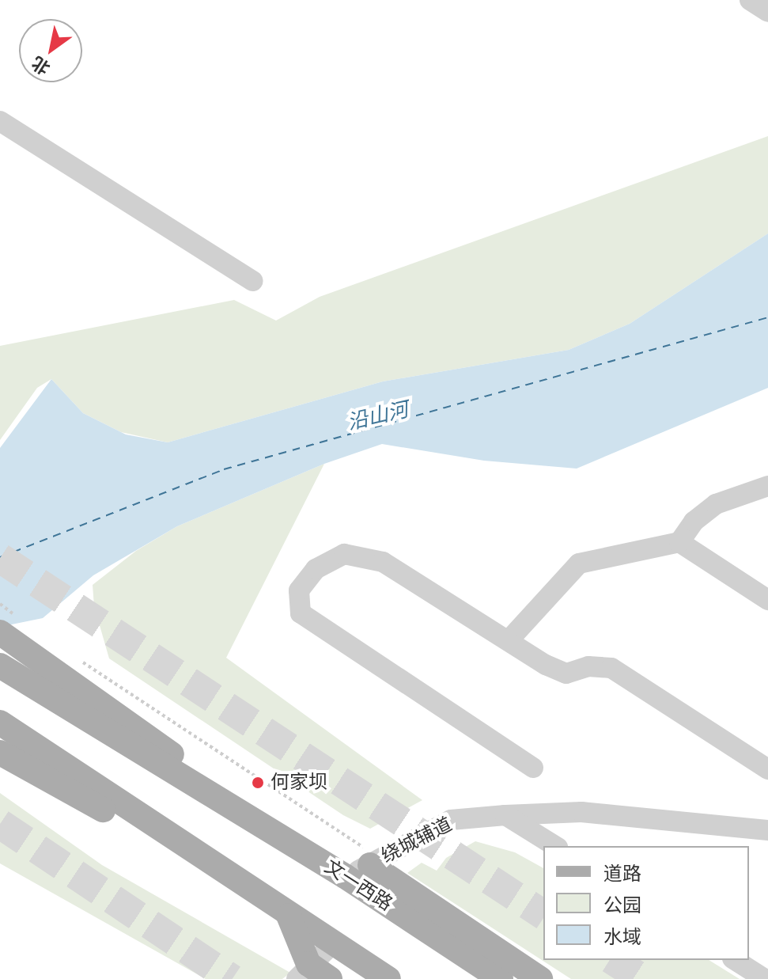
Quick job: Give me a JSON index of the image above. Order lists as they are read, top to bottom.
{
  "streets": {
    "main road": ["文一西路"],
    "street": ["绕城辅道"]
  },
  "crossings": [
    ["绕城辅道", "文一西路"]
  ],
  "water": ["沿山河"],
  "places": ["何家坝"],
  "legend": ["道路", "公园", "水域"],
  "north": "bottom left"
}
